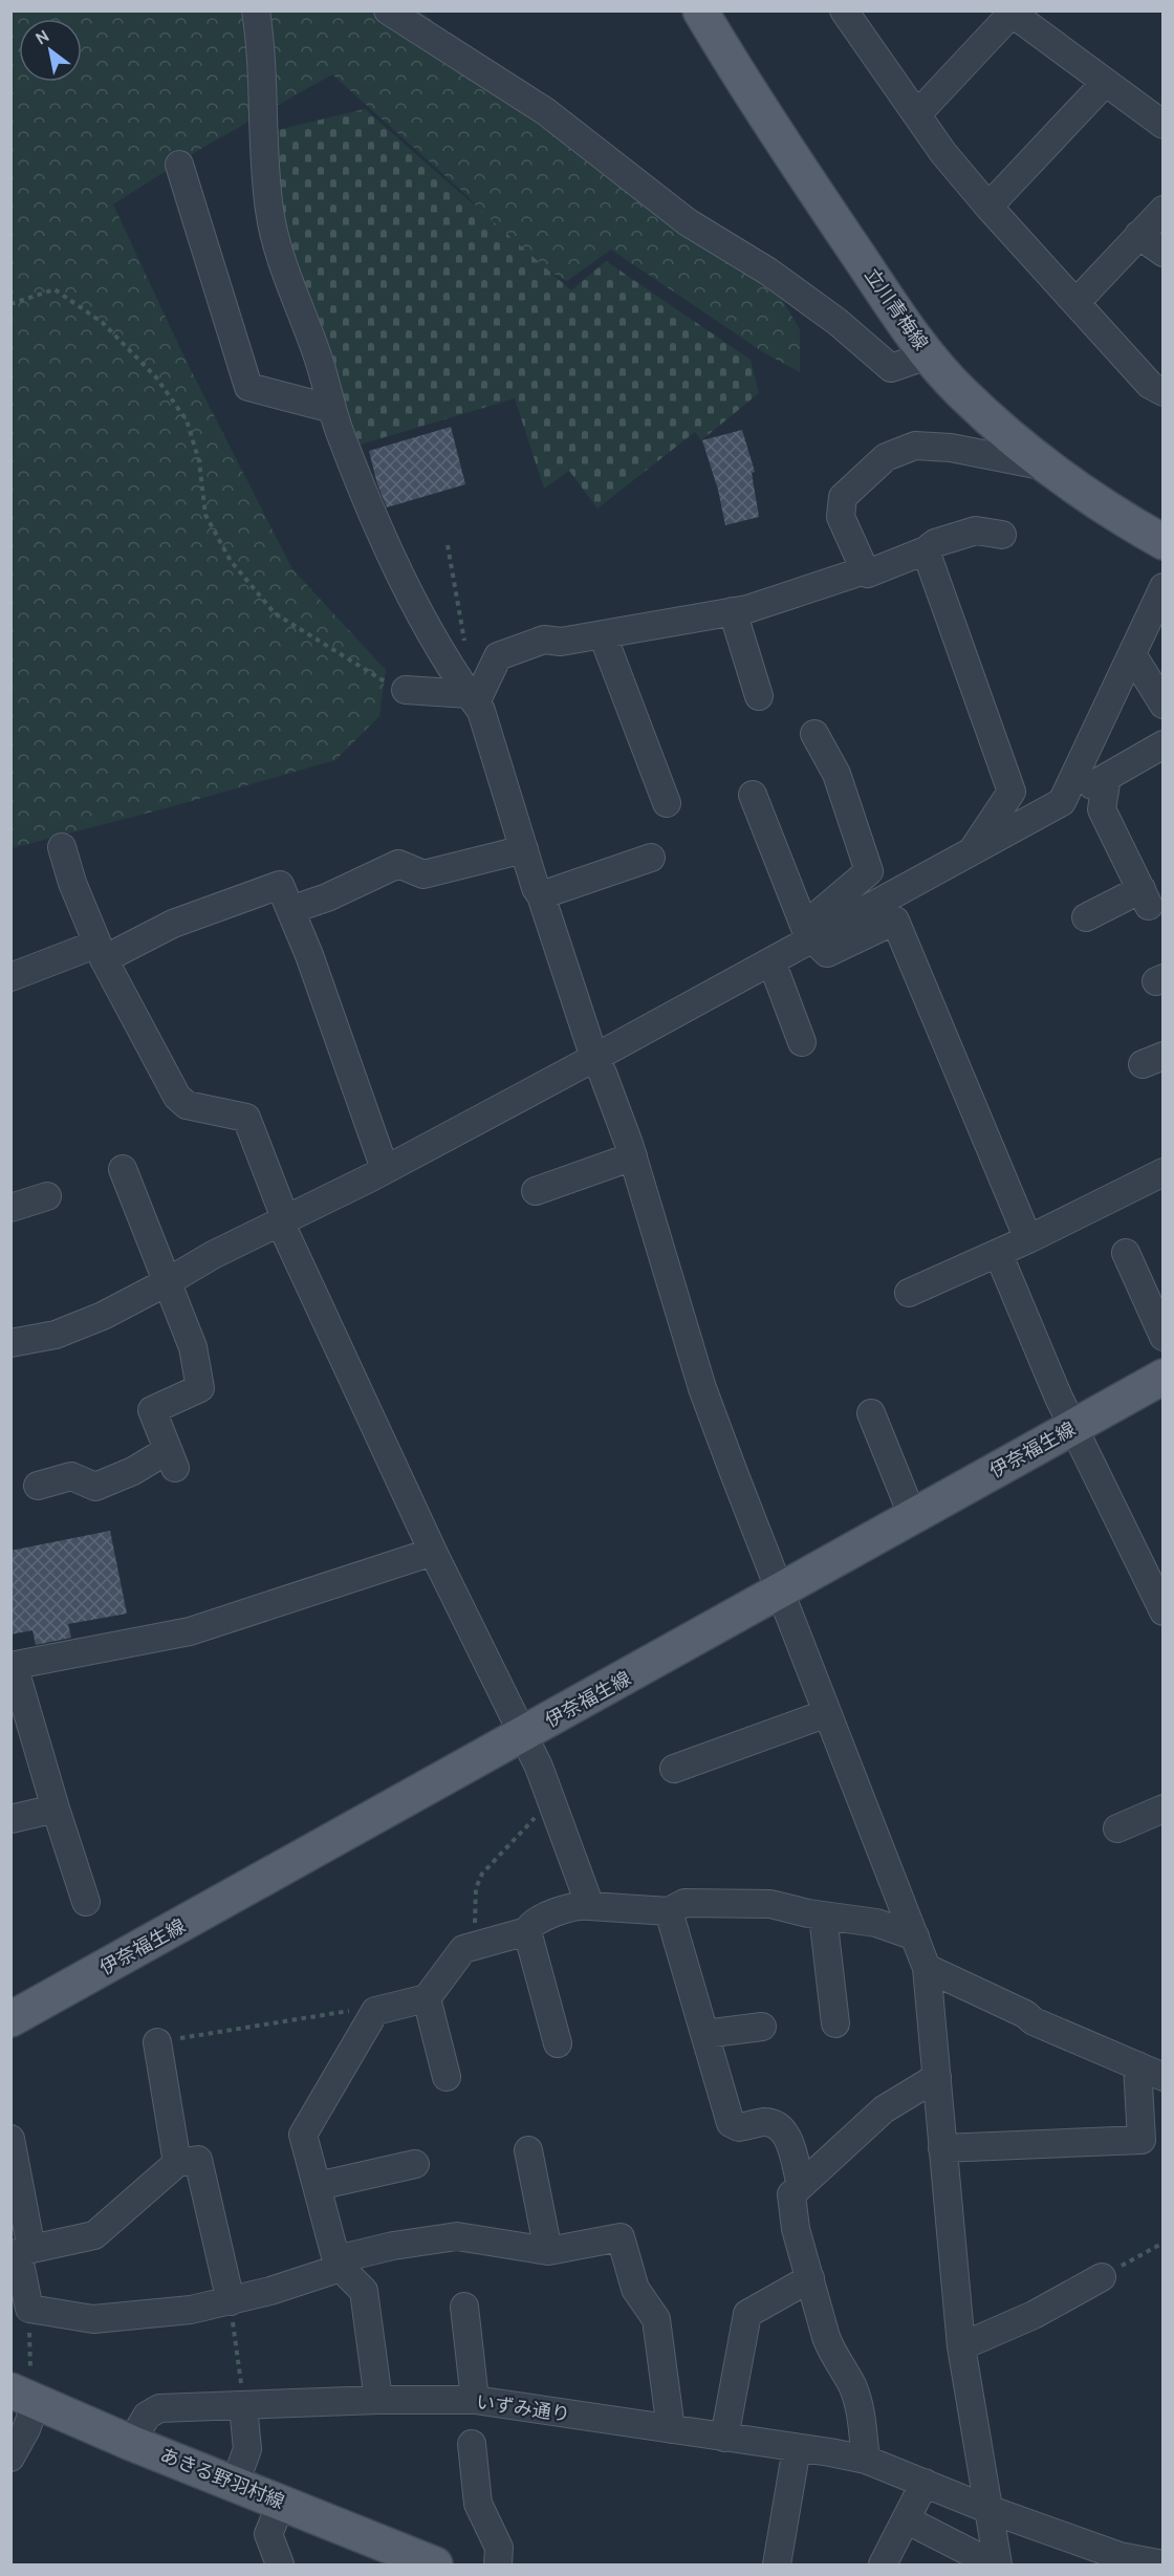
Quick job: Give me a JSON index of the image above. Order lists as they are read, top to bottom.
{
  "streets": {
    "main road": ["立川青梅線", "伊奈福生線", "あきる野羽村線"],
    "street": ["いずみ通り"]
  },
  "crossings": [
    ["いずみ通り", "あきる野羽村線"]
  ],
  "north": "top left"
}
